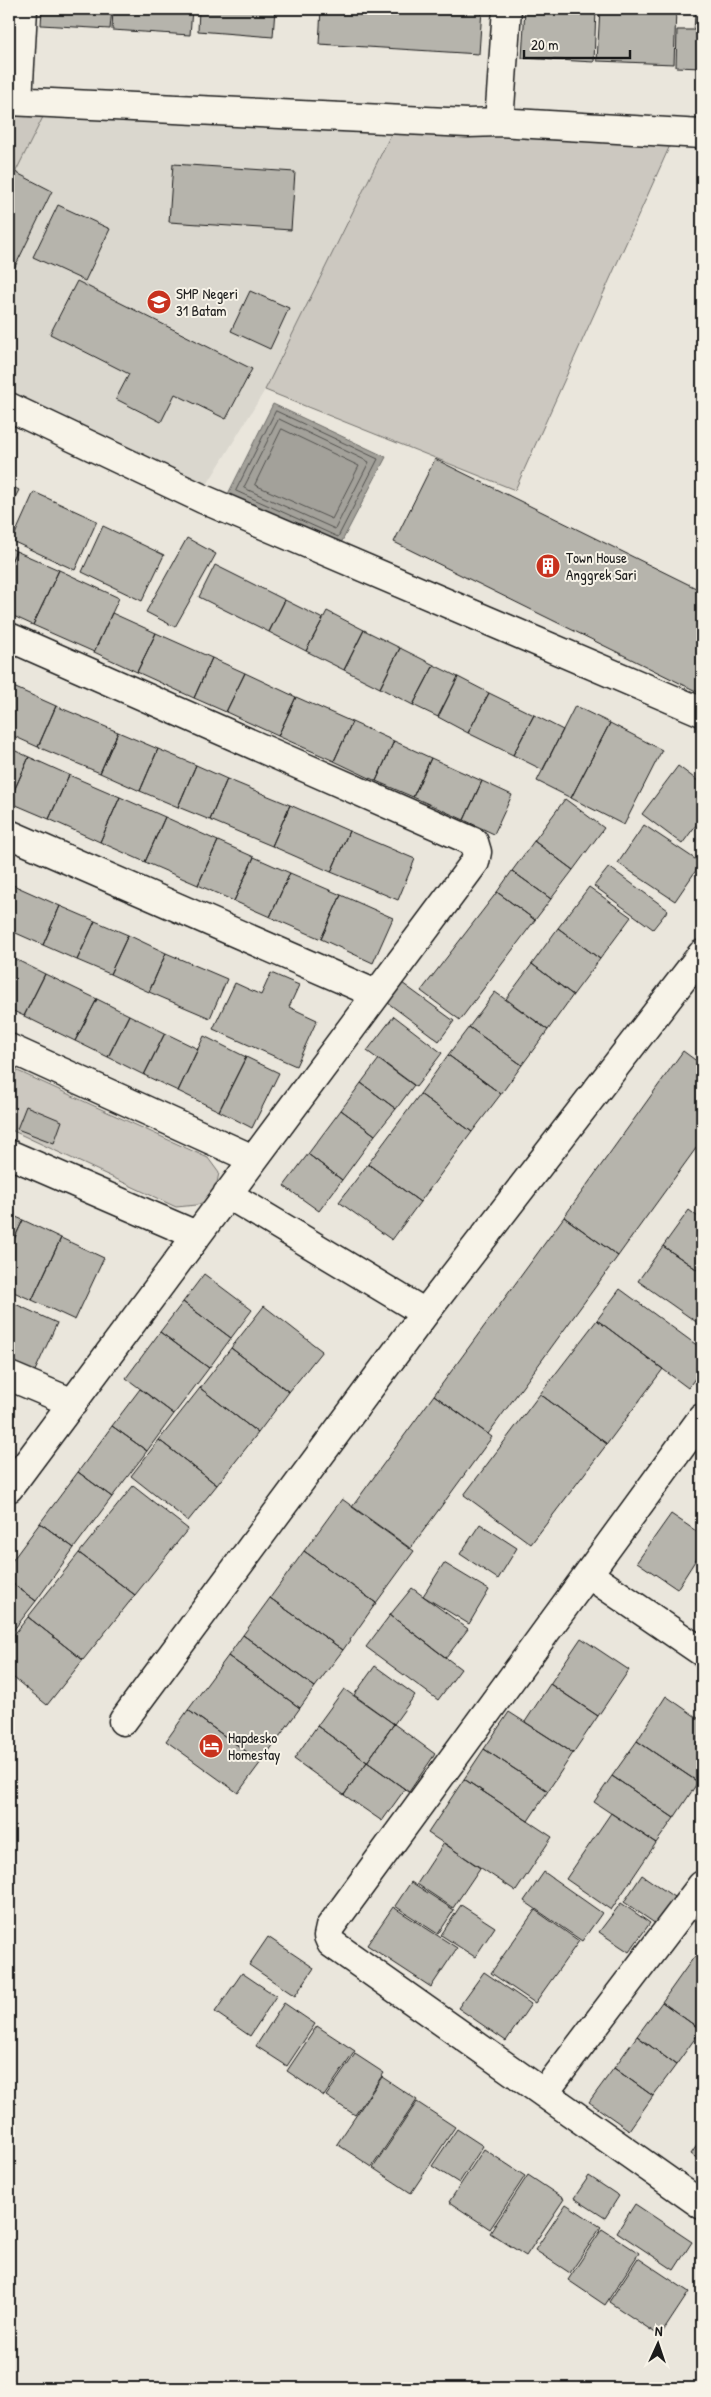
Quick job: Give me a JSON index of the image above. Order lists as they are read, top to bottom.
{
  "places": {
    "school or university": ["SMP Negeri 31 Batam"],
    "building": ["Town House Anggrek Sari"],
    "hotel": ["Hapdesko Homestay"]
  },
  "scale_bar": "20 m",
  "north": "top"
}
